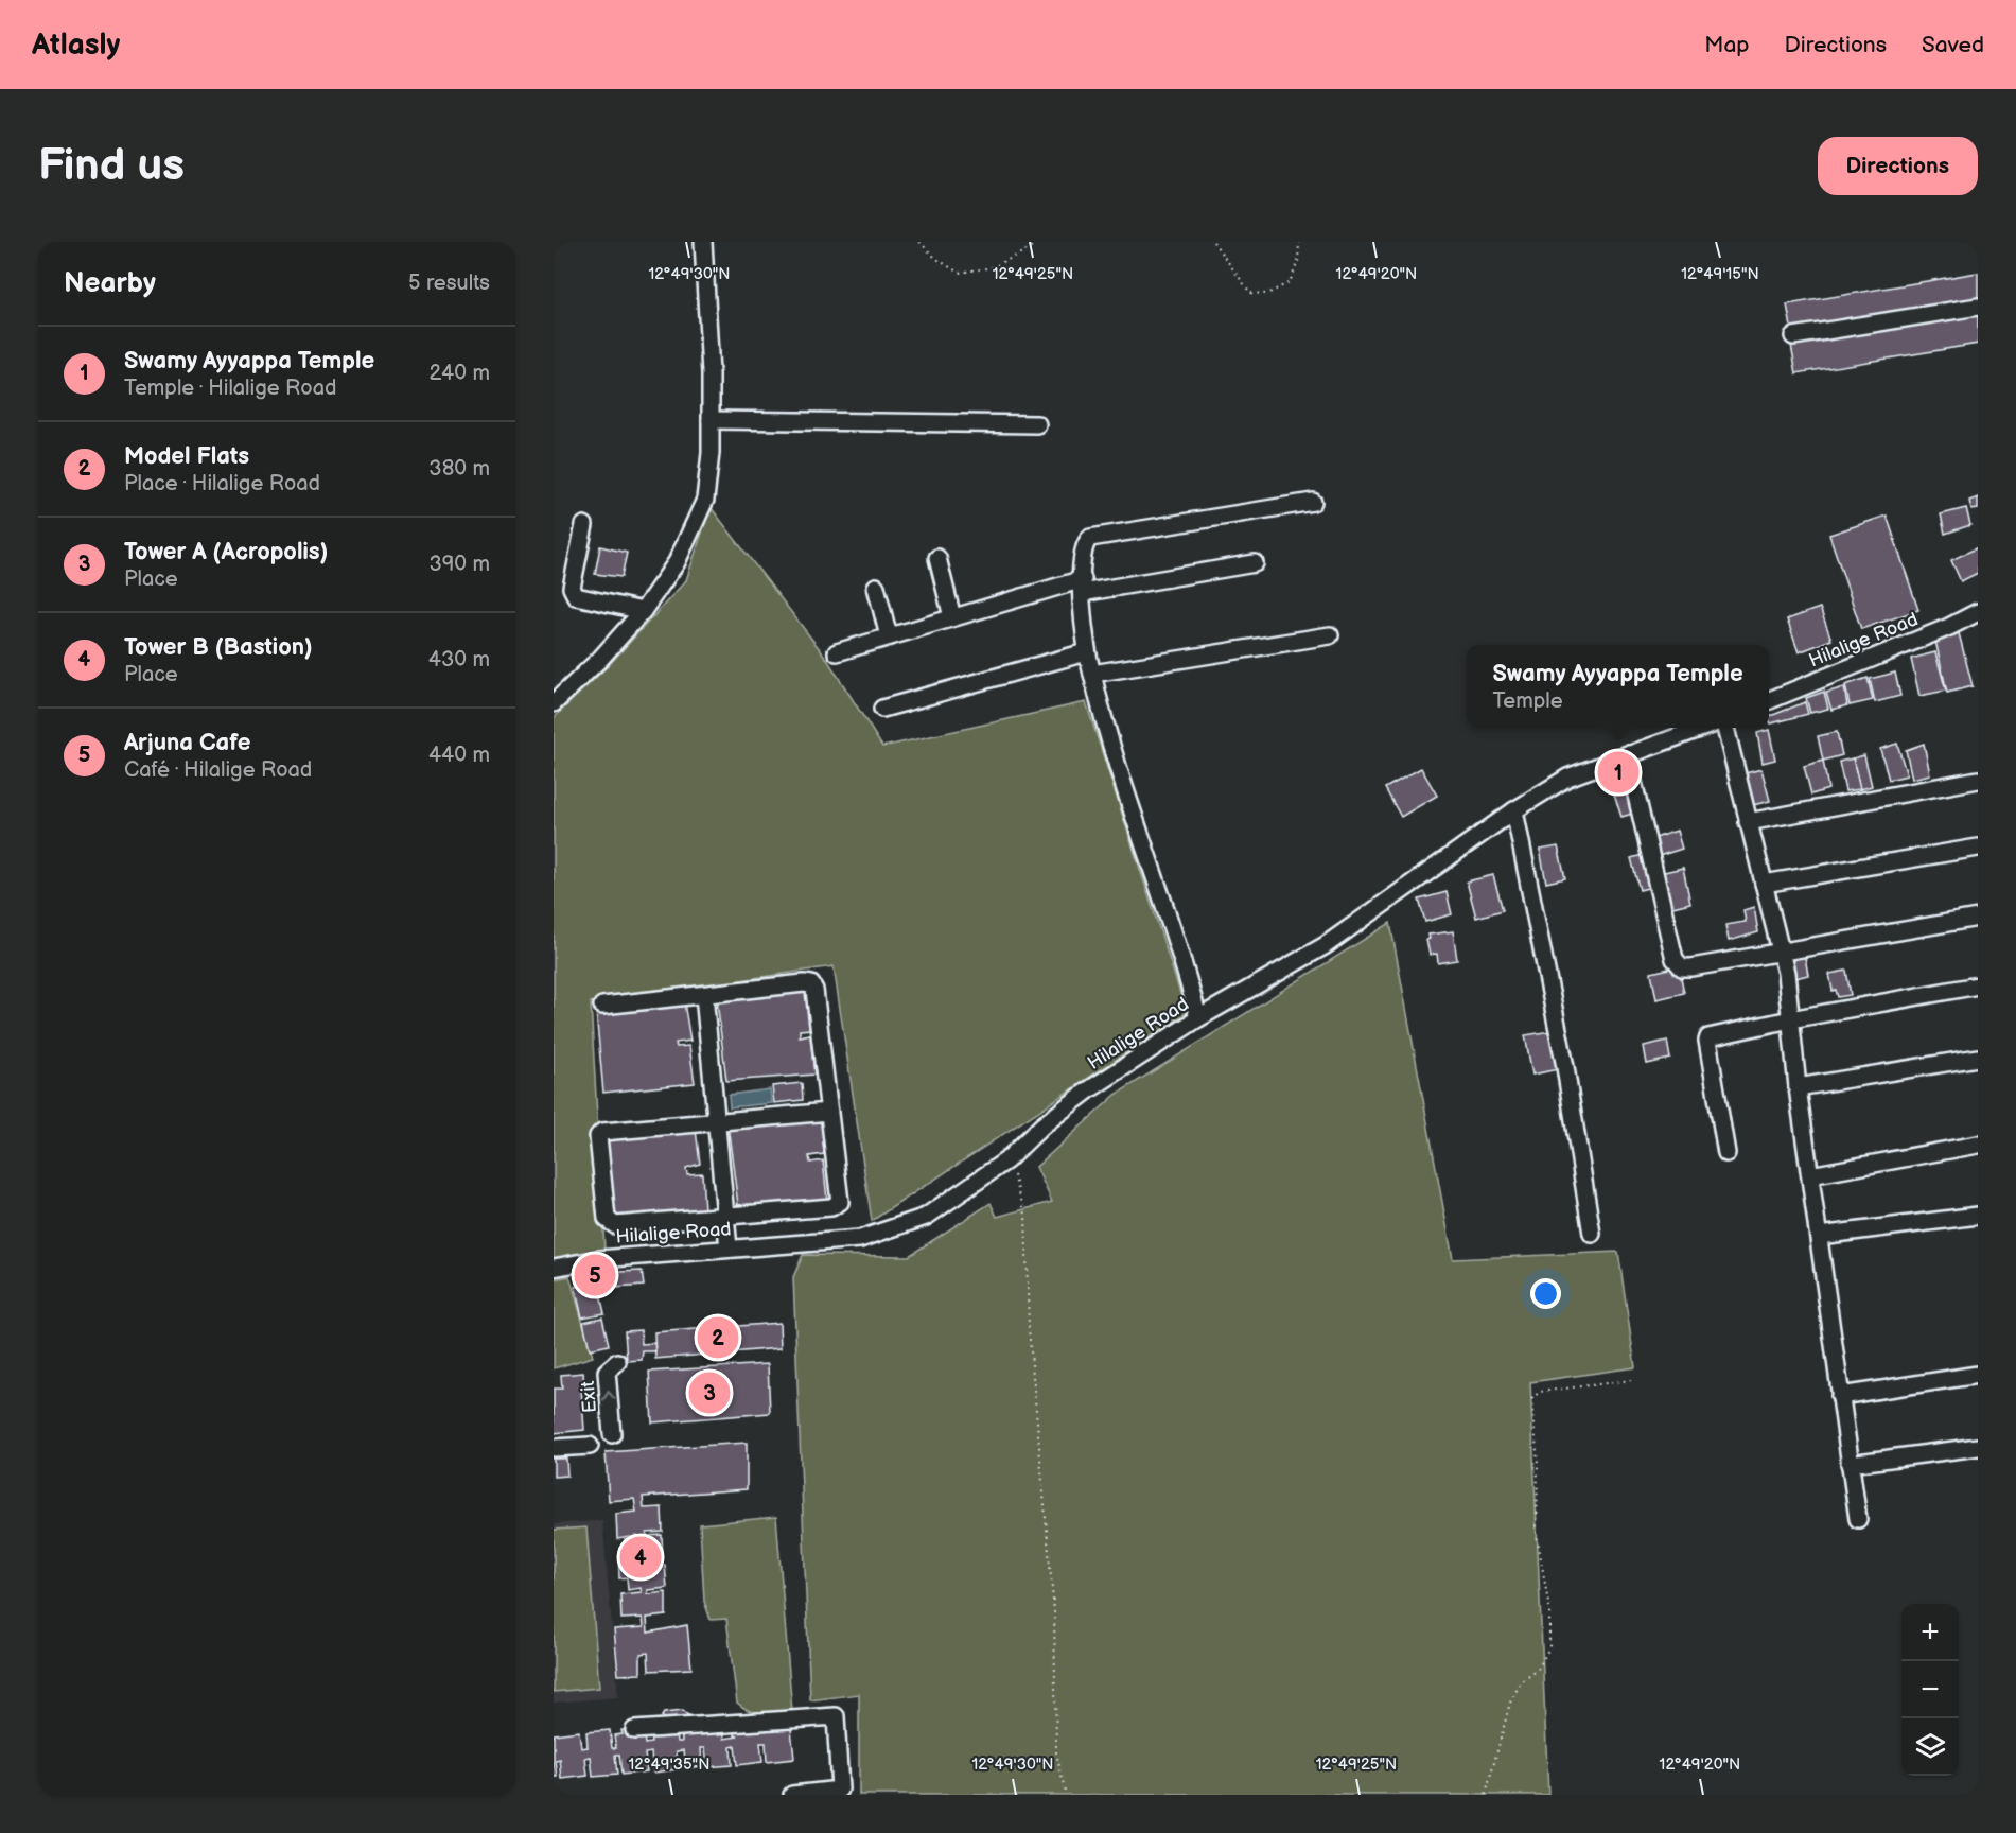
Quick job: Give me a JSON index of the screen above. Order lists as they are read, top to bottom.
{
  "streets": {
    "street": ["Hilalige Road", "Exit"]
  },
  "one_way": ["Exit"],
  "page": {
    "header": "Atlasly",
    "nav": ["Map", "Directions", "Saved"],
    "buttons": "Directions",
    "title": "Find us",
    "heading": ["Nearby", "5 results"],
    "list": [
      {
        "mark": "1",
        "name": "Swamy Ayyappa Temple",
        "note": "Temple · Hilalige Road",
        "value": "240 m"
      },
      {
        "mark": "2",
        "name": "Model Flats",
        "note": "Place · Hilalige Road",
        "value": "380 m"
      },
      {
        "mark": "3",
        "name": "Tower A (Acropolis)",
        "note": "Place",
        "value": "390 m"
      },
      {
        "mark": "4",
        "name": "Tower B (Bastion)",
        "note": "Place",
        "value": "430 m"
      },
      {
        "mark": "5",
        "name": "Arjuna Cafe",
        "note": "Café · Hilalige Road",
        "value": "440 m"
      }
    ],
    "popup": ["Swamy Ayyappa Temple", "Temple"],
    "pins": [
      "1",
      "5",
      "2",
      "3",
      "4"
    ],
    "map_buttons": ["+", "−"]
  },
  "coordinates": [
    "12°49'30\"N",
    "12°49'25\"N",
    "12°49'20\"N",
    "12°49'15\"N",
    "12°49'35\"N"
  ]
}
